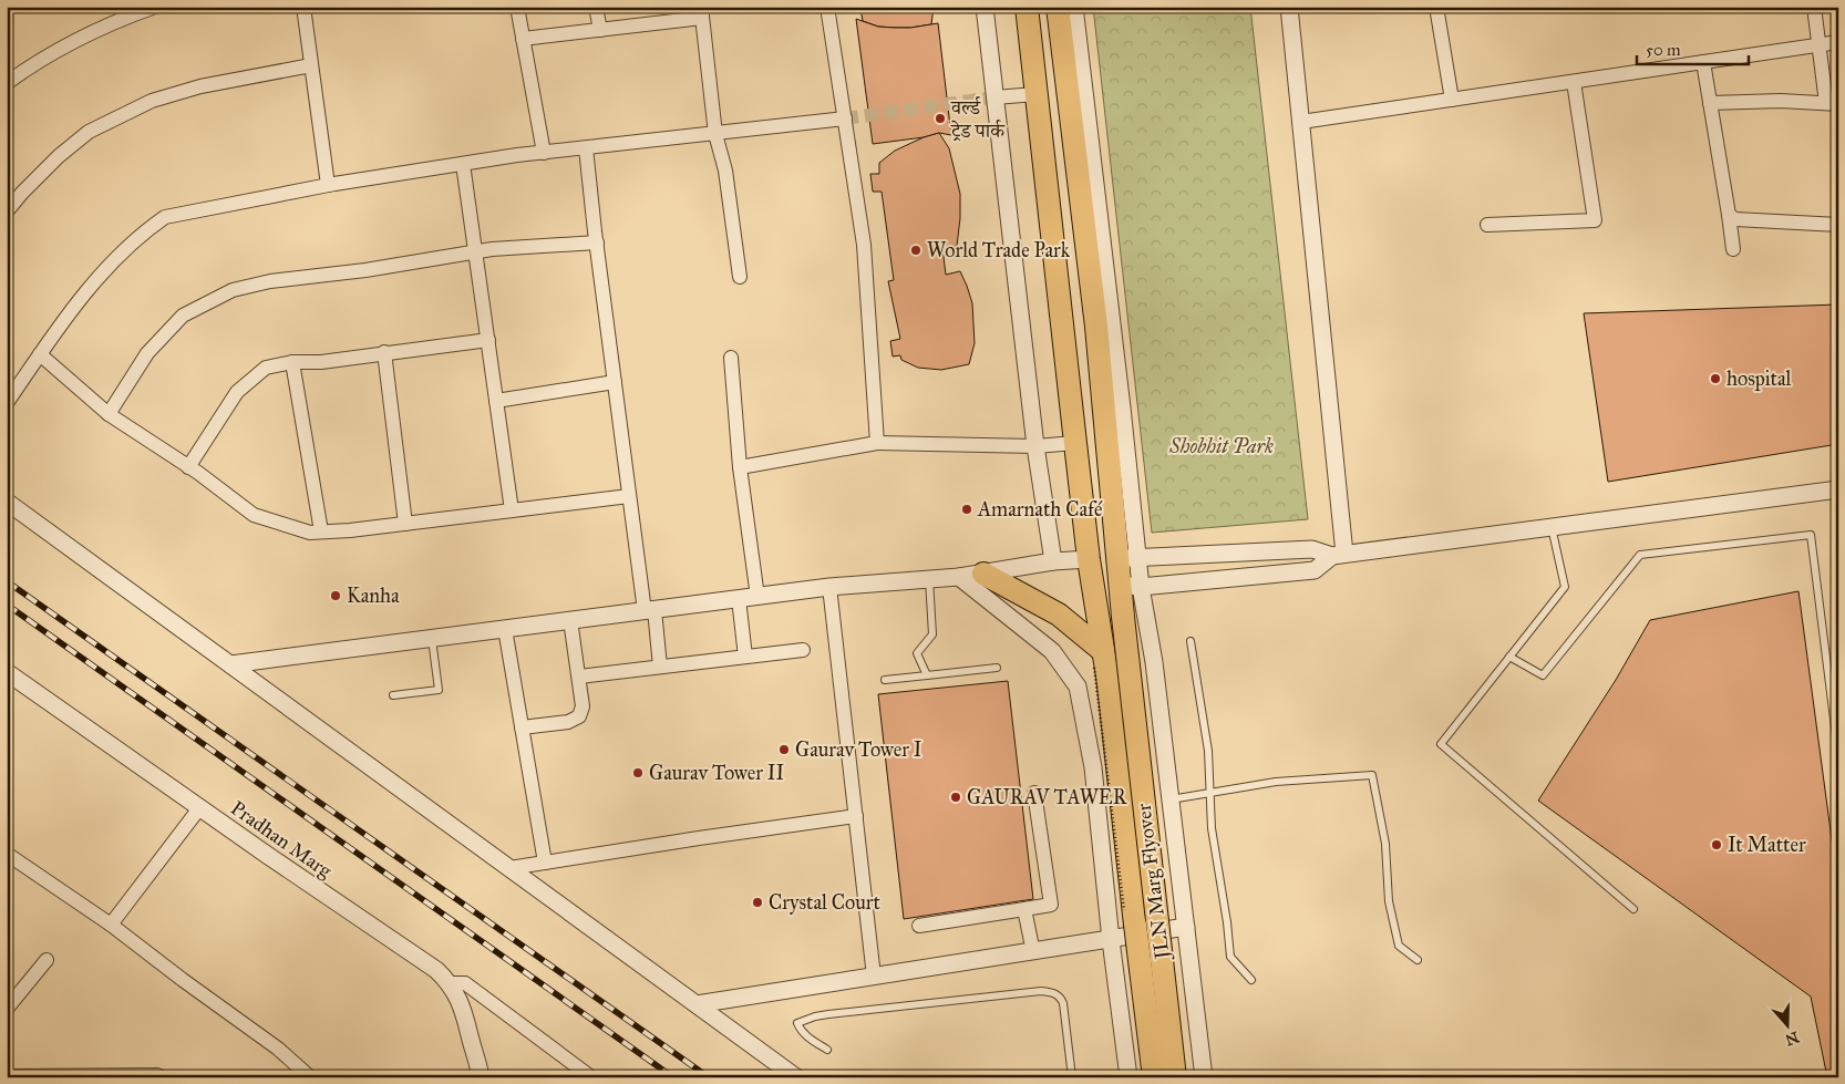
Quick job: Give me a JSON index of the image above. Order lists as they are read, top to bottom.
{
  "streets": {
    "main road": ["JLN Marg Flyover"],
    "street": ["Pradhan Marg"]
  },
  "parks": ["Shobhit Park"],
  "places": [
    "वर्ल्ड ट्रेड पार्क",
    "World Trade Park",
    "hospital",
    "Amarnath Café",
    "Kanha",
    "Gaurav Tower I",
    "Gaurav Tower II",
    "GAURAV TAWER",
    "It Matter",
    "Crystal Court"
  ],
  "scale_bar": "50 m",
  "north": "bottom"
}
